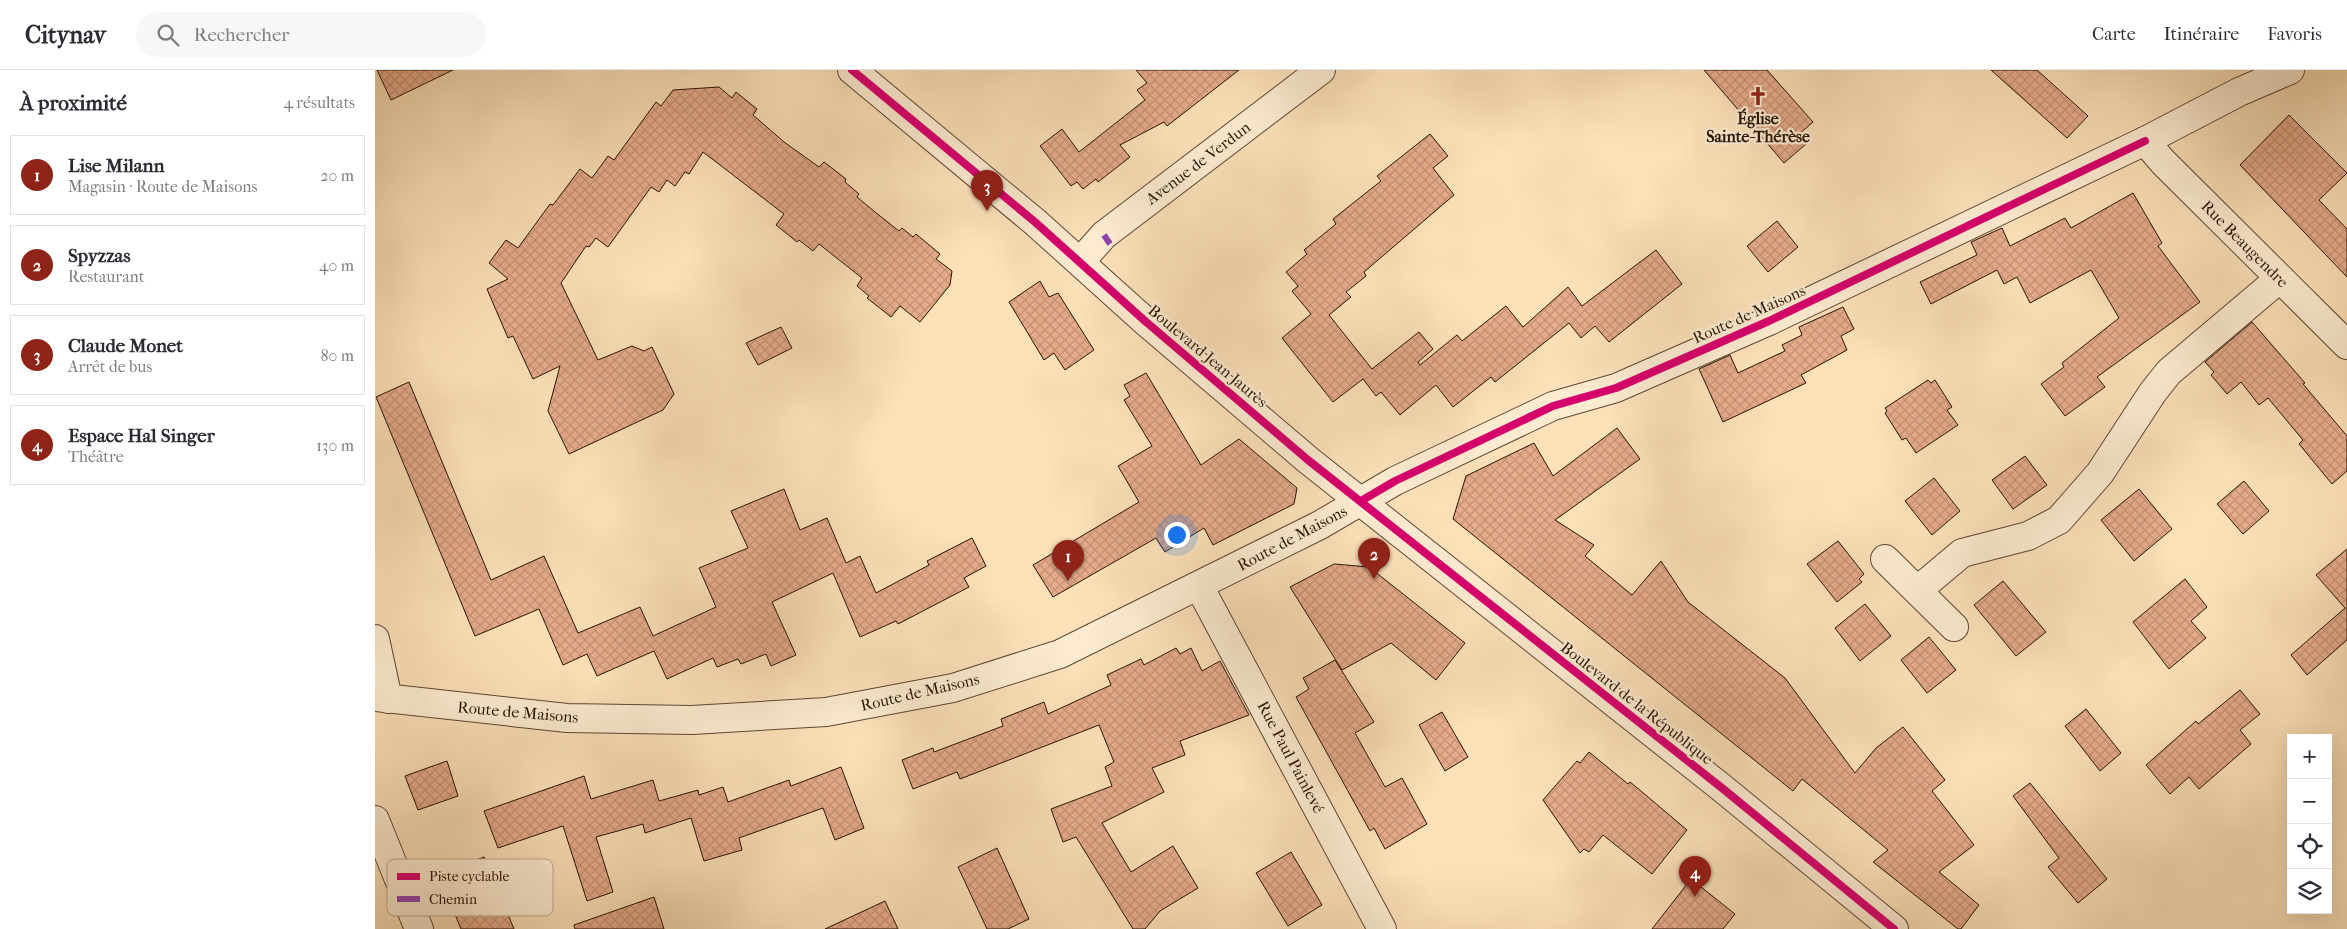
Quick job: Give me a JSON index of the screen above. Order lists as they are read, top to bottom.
{
  "streets": {
    "street": [
      "Avenue de Verdun",
      "Rue Beaugendre",
      "Route de Maisons",
      "Boulevard Jean Jaurès",
      "Boulevard de la République",
      "Rue Paul Painlevé"
    ]
  },
  "crossings": [
    ["Avenue de Verdun", "Boulevard Jean Jaurès"],
    ["Rue Beaugendre", "Route de Maisons"],
    ["Route de Maisons", "Boulevard Jean Jaurès"],
    ["Route de Maisons", "Boulevard de la République"],
    ["Route de Maisons", "Rue Paul Painlevé"],
    ["Boulevard Jean Jaurès", "Boulevard de la République"]
  ],
  "places": {
    "church": ["Église Sainte-Thérèse"]
  },
  "legend": ["Piste cyclable", "Chemin"],
  "page": {
    "header": "Citynav",
    "search": "Rechercher",
    "nav": ["Carte", "Itinéraire", "Favoris"],
    "heading": ["À proximité", "4 résultats"],
    "list": [
      {
        "mark": "1",
        "name": "Lise Milann",
        "note": "Magasin · Route de Maisons",
        "value": "20 m"
      },
      {
        "mark": "2",
        "name": "Spyzzas",
        "note": "Restaurant",
        "value": "40 m"
      },
      {
        "mark": "3",
        "name": "Claude Monet",
        "note": "Arrêt de bus",
        "value": "80 m"
      },
      {
        "mark": "4",
        "name": "Espace Hal Singer",
        "note": "Théâtre",
        "value": "130 m"
      }
    ],
    "pins": [
      "3",
      "2",
      "1",
      "4"
    ],
    "map_buttons": ["+", "−"]
  }
}
